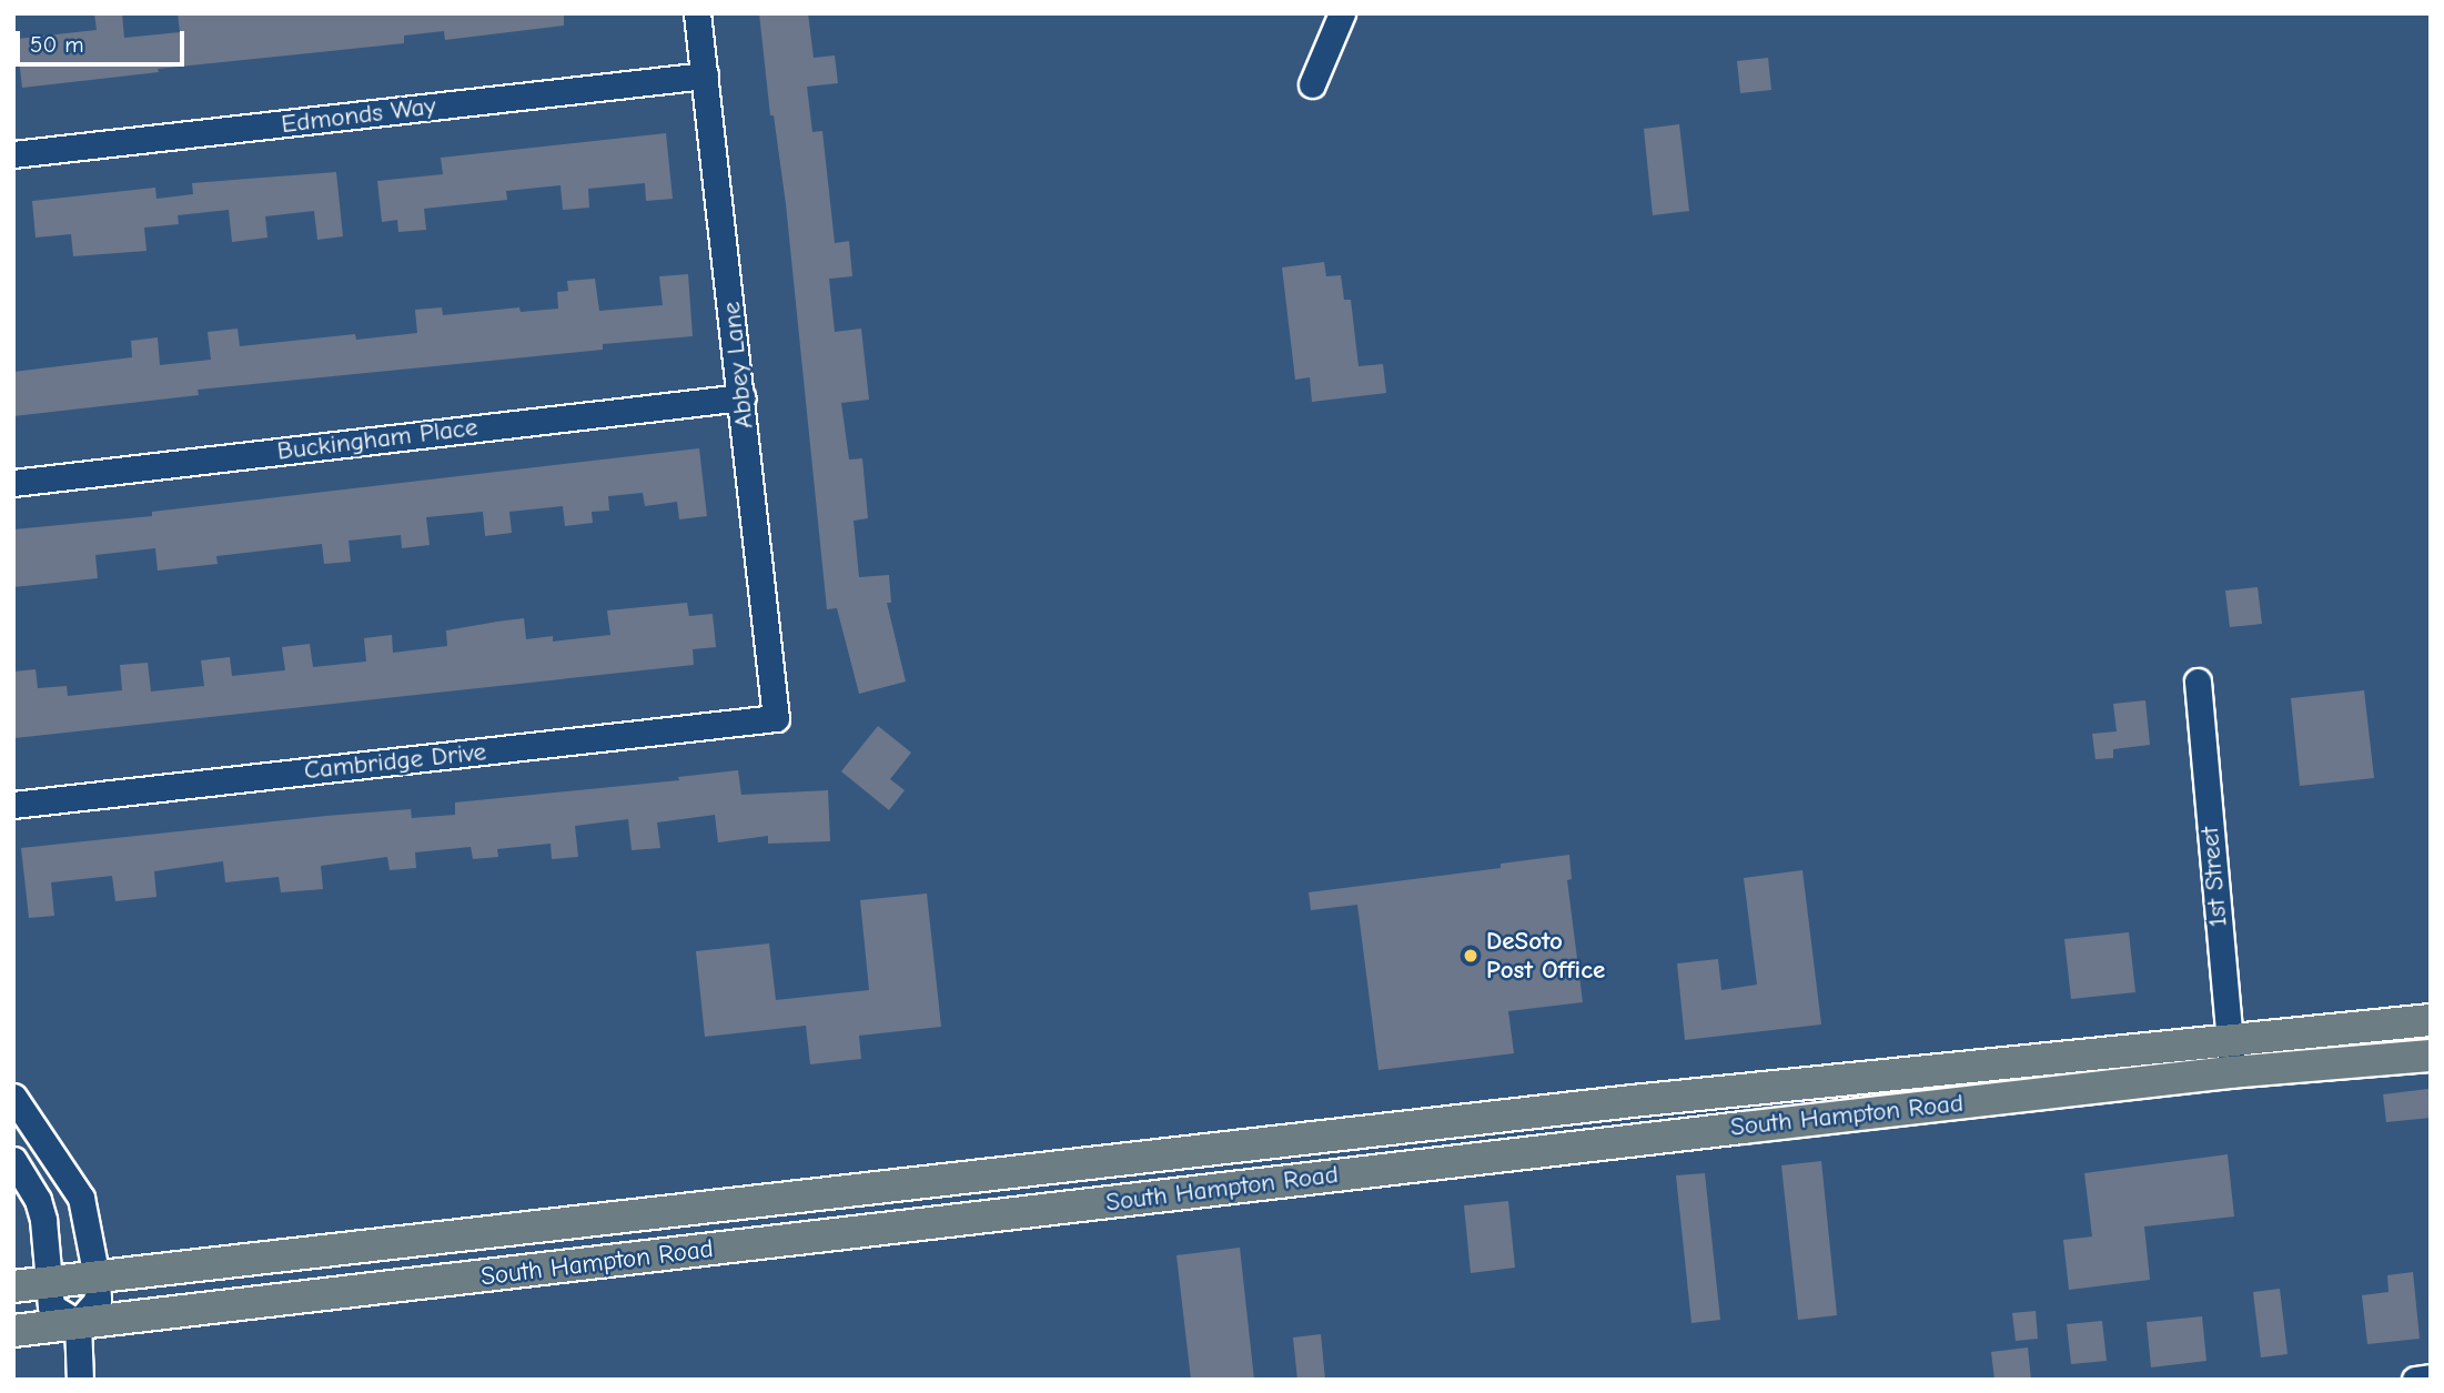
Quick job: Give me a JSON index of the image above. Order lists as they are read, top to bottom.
{
  "streets": {
    "main road": ["South Hampton Road"],
    "street": [
      "Edmonds Way",
      "Abbey Lane",
      "Buckingham Place",
      "Cambridge Drive",
      "1st Street"
    ]
  },
  "crossings": [
    ["Edmonds Way", "Abbey Lane"],
    ["Abbey Lane", "Buckingham Place"],
    ["Abbey Lane", "Cambridge Drive"],
    ["1st Street", "South Hampton Road"]
  ],
  "places": ["DeSoto Post Office"],
  "scale_bar": "50 m"
}
